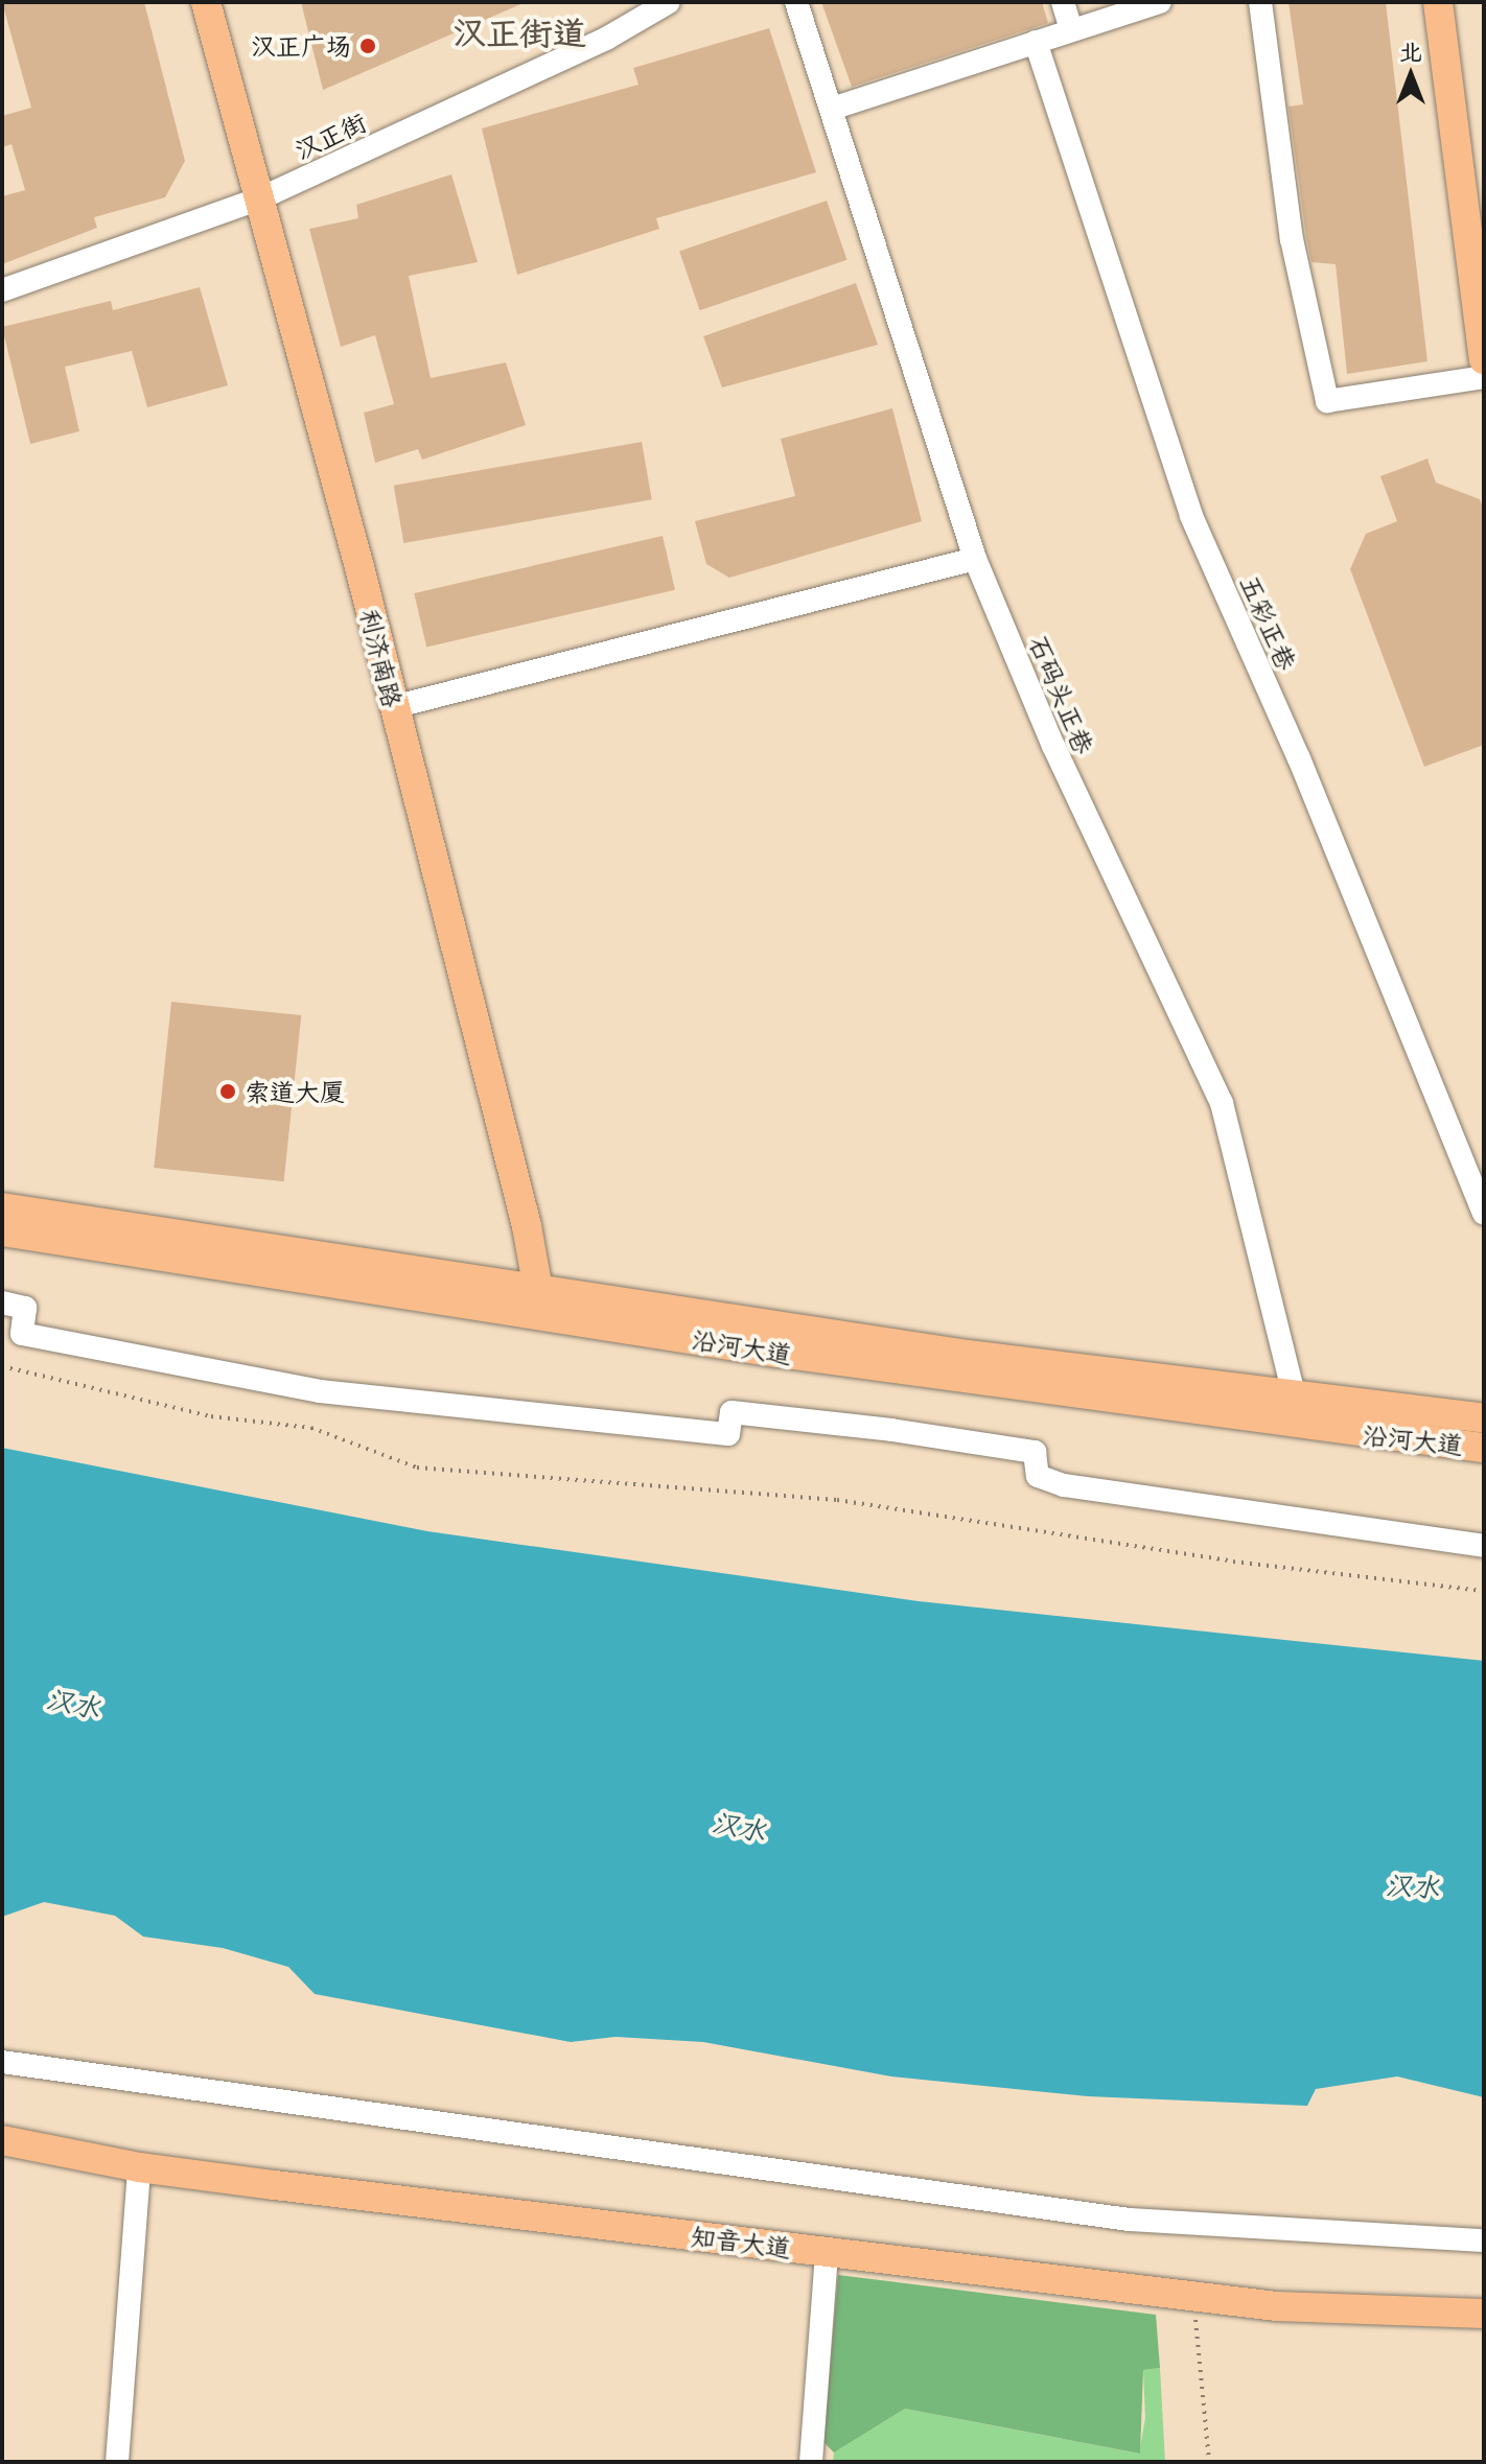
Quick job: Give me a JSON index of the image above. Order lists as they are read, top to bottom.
{
  "streets": {
    "main road": ["利济南路", "沿河大道", "知音大道"],
    "street": ["汉正街", "五彩正巷", "石码头正巷"]
  },
  "crossings": [
    ["汉正街", "利济南路"],
    ["利济南路", "沿河大道"],
    ["石码头正巷", "沿河大道"]
  ],
  "districts": ["汉正街道"],
  "water": ["汉水"],
  "places": ["汉正广场", "索道大厦"],
  "north": "top"
}
